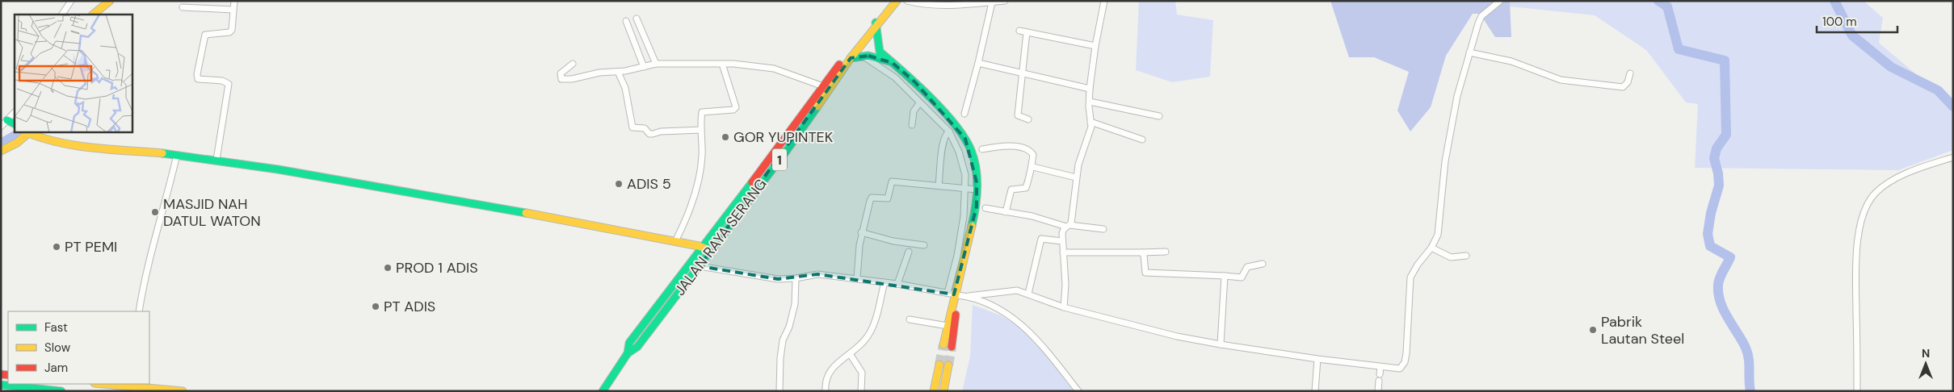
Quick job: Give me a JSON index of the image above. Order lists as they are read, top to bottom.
{
  "streets": {
    "main road": ["1", "JALAN RAYA SERANG"]
  },
  "places": [
    "GOR YUPINTEK",
    "ADIS 5",
    "MASJID NAH DATUL WATON",
    "PT PEMI",
    "PROD 1 ADIS",
    "PT ADIS",
    "Pabrik Lautan Steel"
  ],
  "legend": ["Fast", "Slow", "Jam"],
  "scale_bar": "100 m",
  "north": "top"
}
